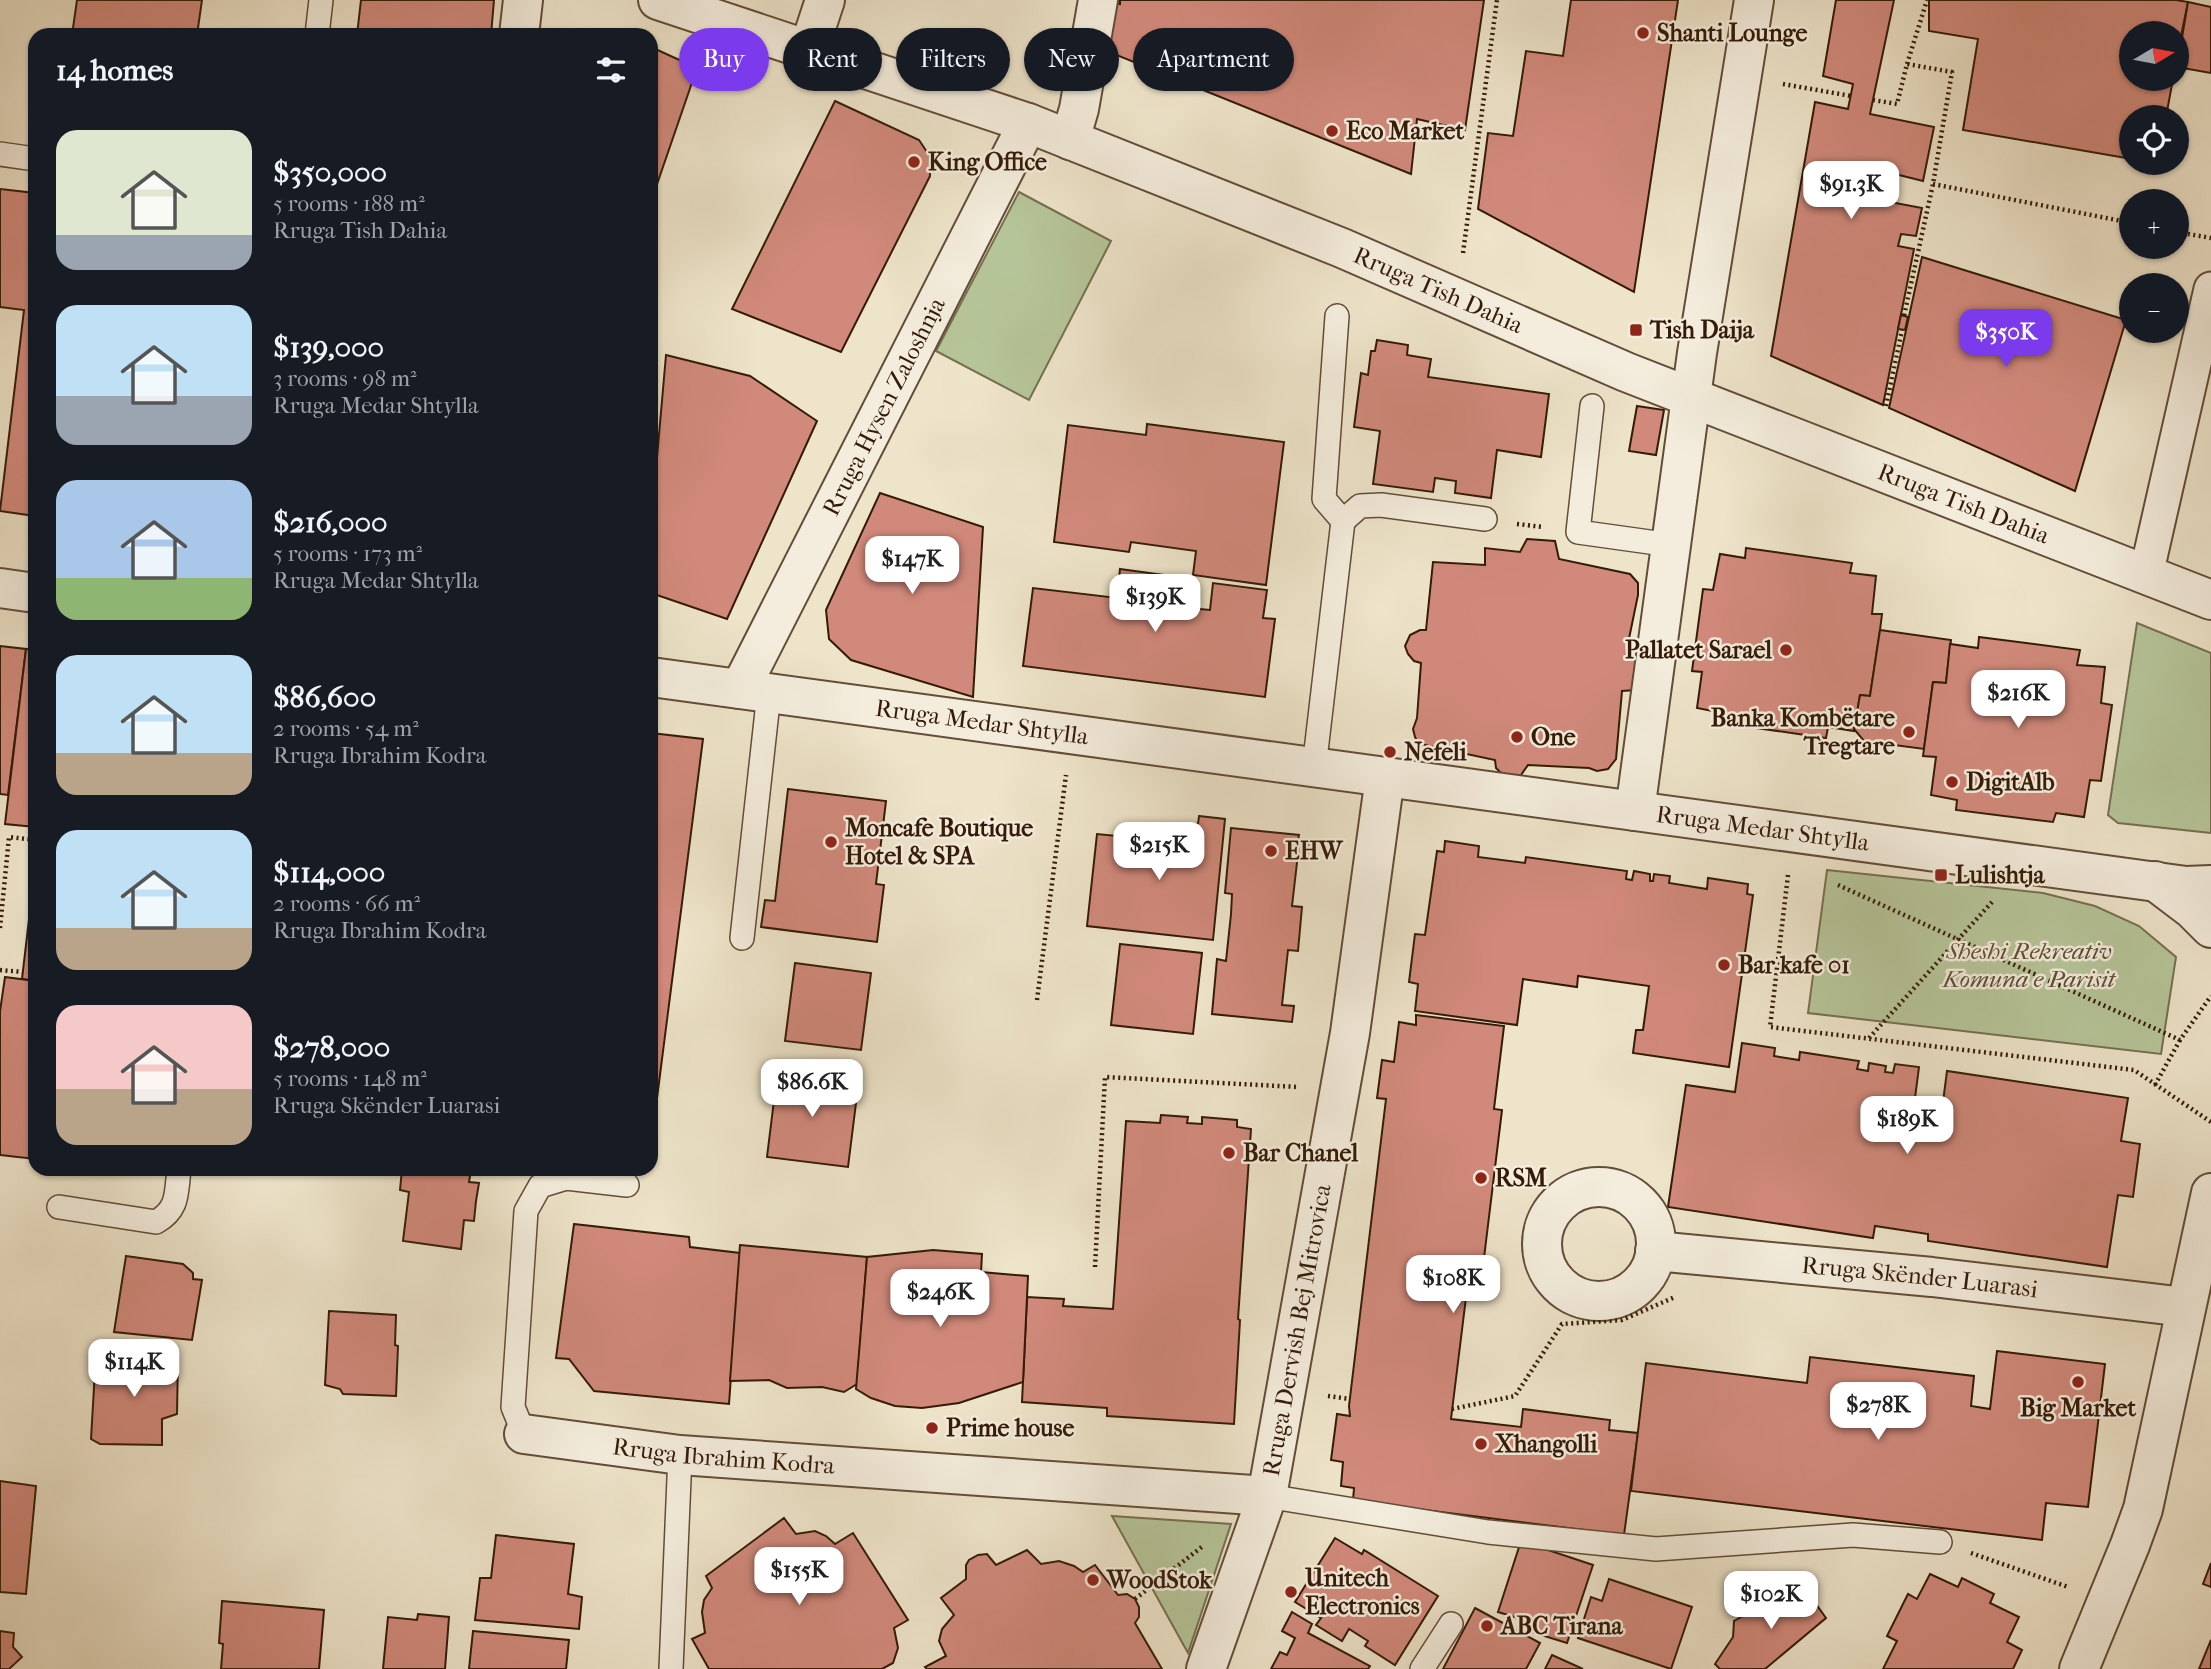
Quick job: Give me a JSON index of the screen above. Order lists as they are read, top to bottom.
{
  "streets": {
    "street": [
      "Rruga Tish Dahia",
      "Rruga Hysen Zaloshnja",
      "Rruga Medar Shtylla",
      "Rruga Skënder Luarasi",
      "Rruga Dervish Bej Mitrovica",
      "Rruga Ibrahim Kodra"
    ]
  },
  "crossings": [
    ["Rruga Tish Dahia", "Rruga Hysen Zaloshnja"],
    ["Rruga Hysen Zaloshnja", "Rruga Medar Shtylla"],
    ["Rruga Medar Shtylla", "Rruga Dervish Bej Mitrovica"],
    ["Rruga Dervish Bej Mitrovica", "Rruga Ibrahim Kodra"]
  ],
  "parks": ["Sheshi Rekreativ Komuna e Parisit"],
  "places": {
    "other": [
      "Shanti Lounge",
      "Eco Market",
      "King Office",
      "Pallatet Sarael",
      "Banka Kombëtare Tregtare",
      "One",
      "Nefeli",
      "DigitAlb",
      "Moncafe Boutique Hotel & SPA",
      "EHW",
      "Bar kafe 01",
      "Bar Chanel",
      "RSM",
      "Big Market",
      "Prime house",
      "Xhangolli",
      "WoodStok",
      "Unitech Electronics",
      "ABC Tirana"
    ],
    "transit": ["Tish Daija", "Lulishtja"]
  },
  "north": "right",
  "page": {
    "map_buttons": ["+", "−"],
    "chip": [
      "Buy",
      "Rent",
      "Filters",
      "New",
      "Apartment"
    ],
    "heading": "14 homes",
    "list": [
      {
        "name": "$350,000",
        "note": "5 rooms · 188 m² · Rruga Tish Dahia"
      },
      {
        "name": "$139,000",
        "note": "3 rooms · 98 m² · Rruga Medar Shtylla"
      },
      {
        "name": "$216,000",
        "note": "5 rooms · 173 m² · Rruga Medar Shtylla"
      },
      {
        "name": "$86,600",
        "note": "2 rooms · 54 m² · Rruga Ibrahim Kodra"
      },
      {
        "name": "$114,000",
        "note": "2 rooms · 66 m² · Rruga Ibrahim Kodra"
      },
      {
        "name": "$278,000",
        "note": "5 rooms · 148 m² · Rruga Skënder Luarasi"
      }
    ],
    "price": [
      "$91.3K",
      "$350K",
      "$147K",
      "$139K",
      "$216K",
      "$215K",
      "$86.6K",
      "$189K",
      "$108K",
      "$246K",
      "$114K",
      "$278K",
      "$155K",
      "$102K"
    ]
  }
}
